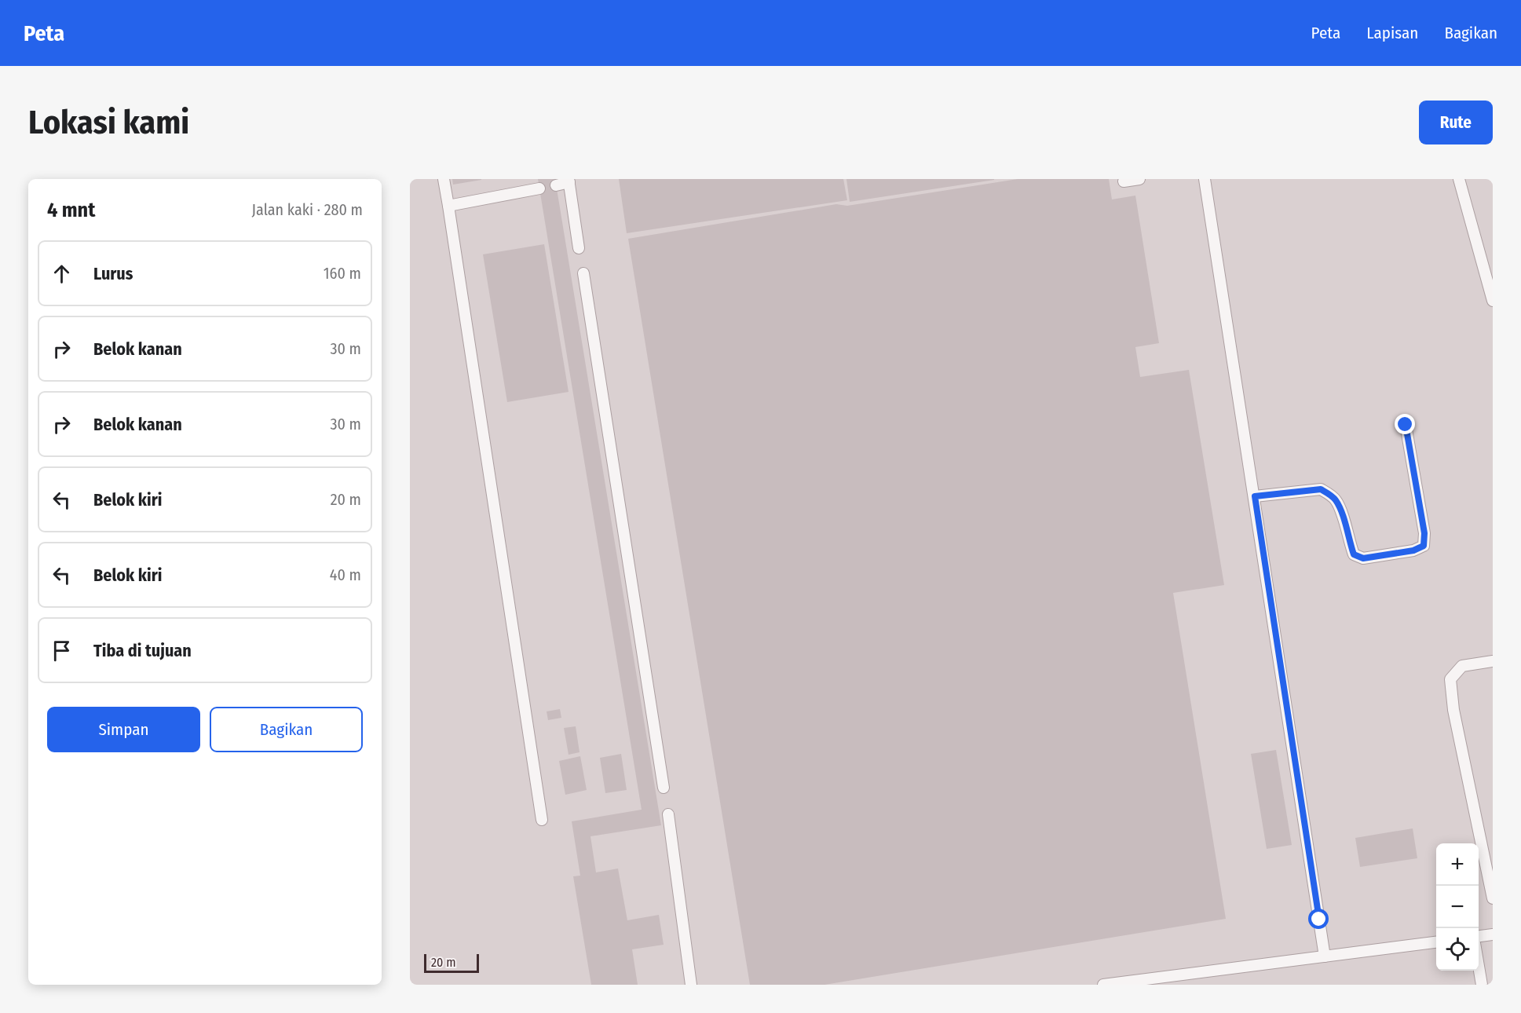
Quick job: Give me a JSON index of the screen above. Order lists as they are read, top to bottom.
{
  "scale_bar": "20 m",
  "page": {
    "header": "Peta",
    "nav": ["Peta", "Lapisan", "Bagikan"],
    "buttons": [
      "Rute",
      ["Simpan", "Bagikan"]
    ],
    "title": "Lokasi kami",
    "heading": ["4 mnt", "Jalan kaki · 280 m"],
    "list": [
      ["Lurus", "160 m"],
      ["Belok kanan", "30 m"],
      ["Belok kanan", "30 m"],
      ["Belok kiri", "20 m"],
      ["Belok kiri", "40 m"],
      "Tiba di tujuan"
    ],
    "map_buttons": ["+", "−"],
    "scale": "20 m"
  }
}
